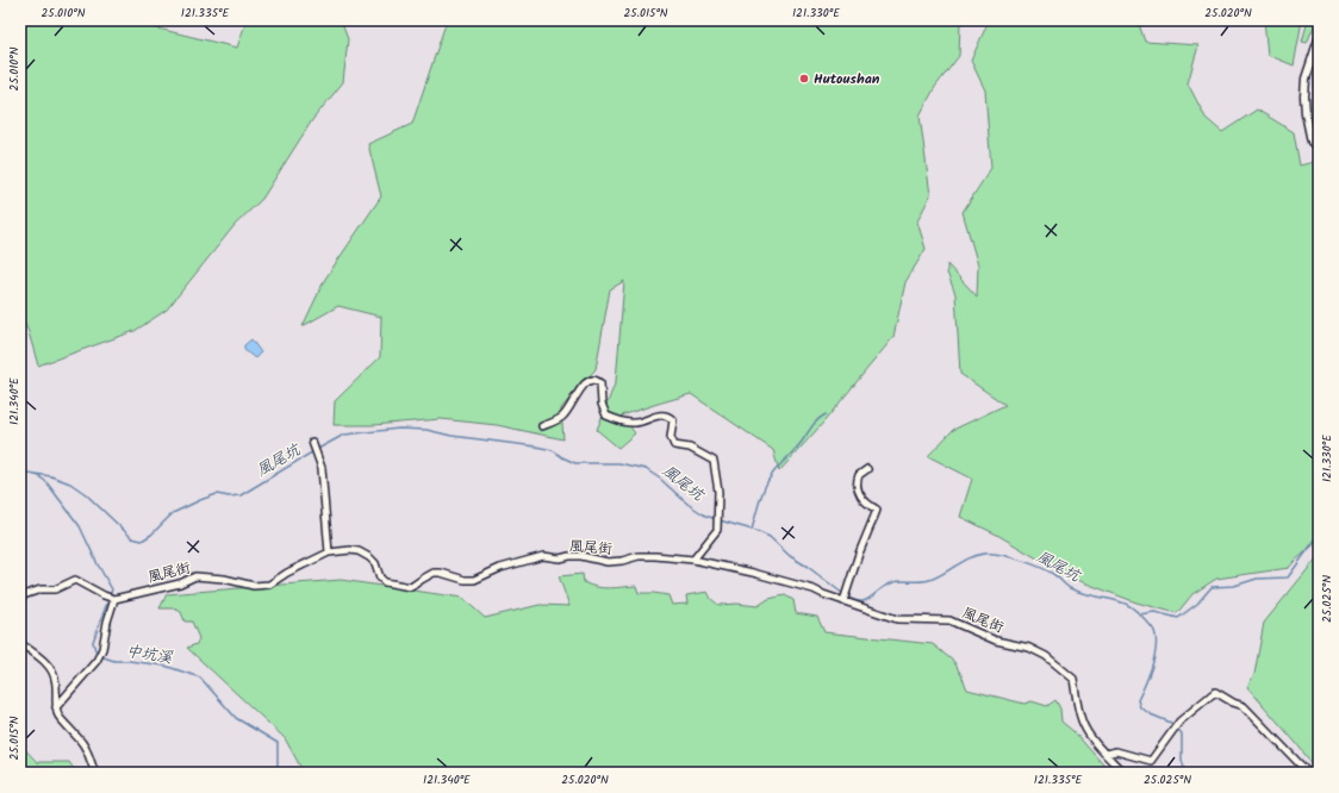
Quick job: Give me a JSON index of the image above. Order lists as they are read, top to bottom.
{
  "streets": {
    "street": ["風尾街"]
  },
  "water": ["風尾坑", "中坑溪"],
  "places": ["Hutoushan"],
  "coordinates": [
    "25.010°N",
    "121.335°E",
    "25.015°N",
    "121.330°E",
    "25.020°N",
    "121.340°E",
    "25.025°N"
  ]
}
